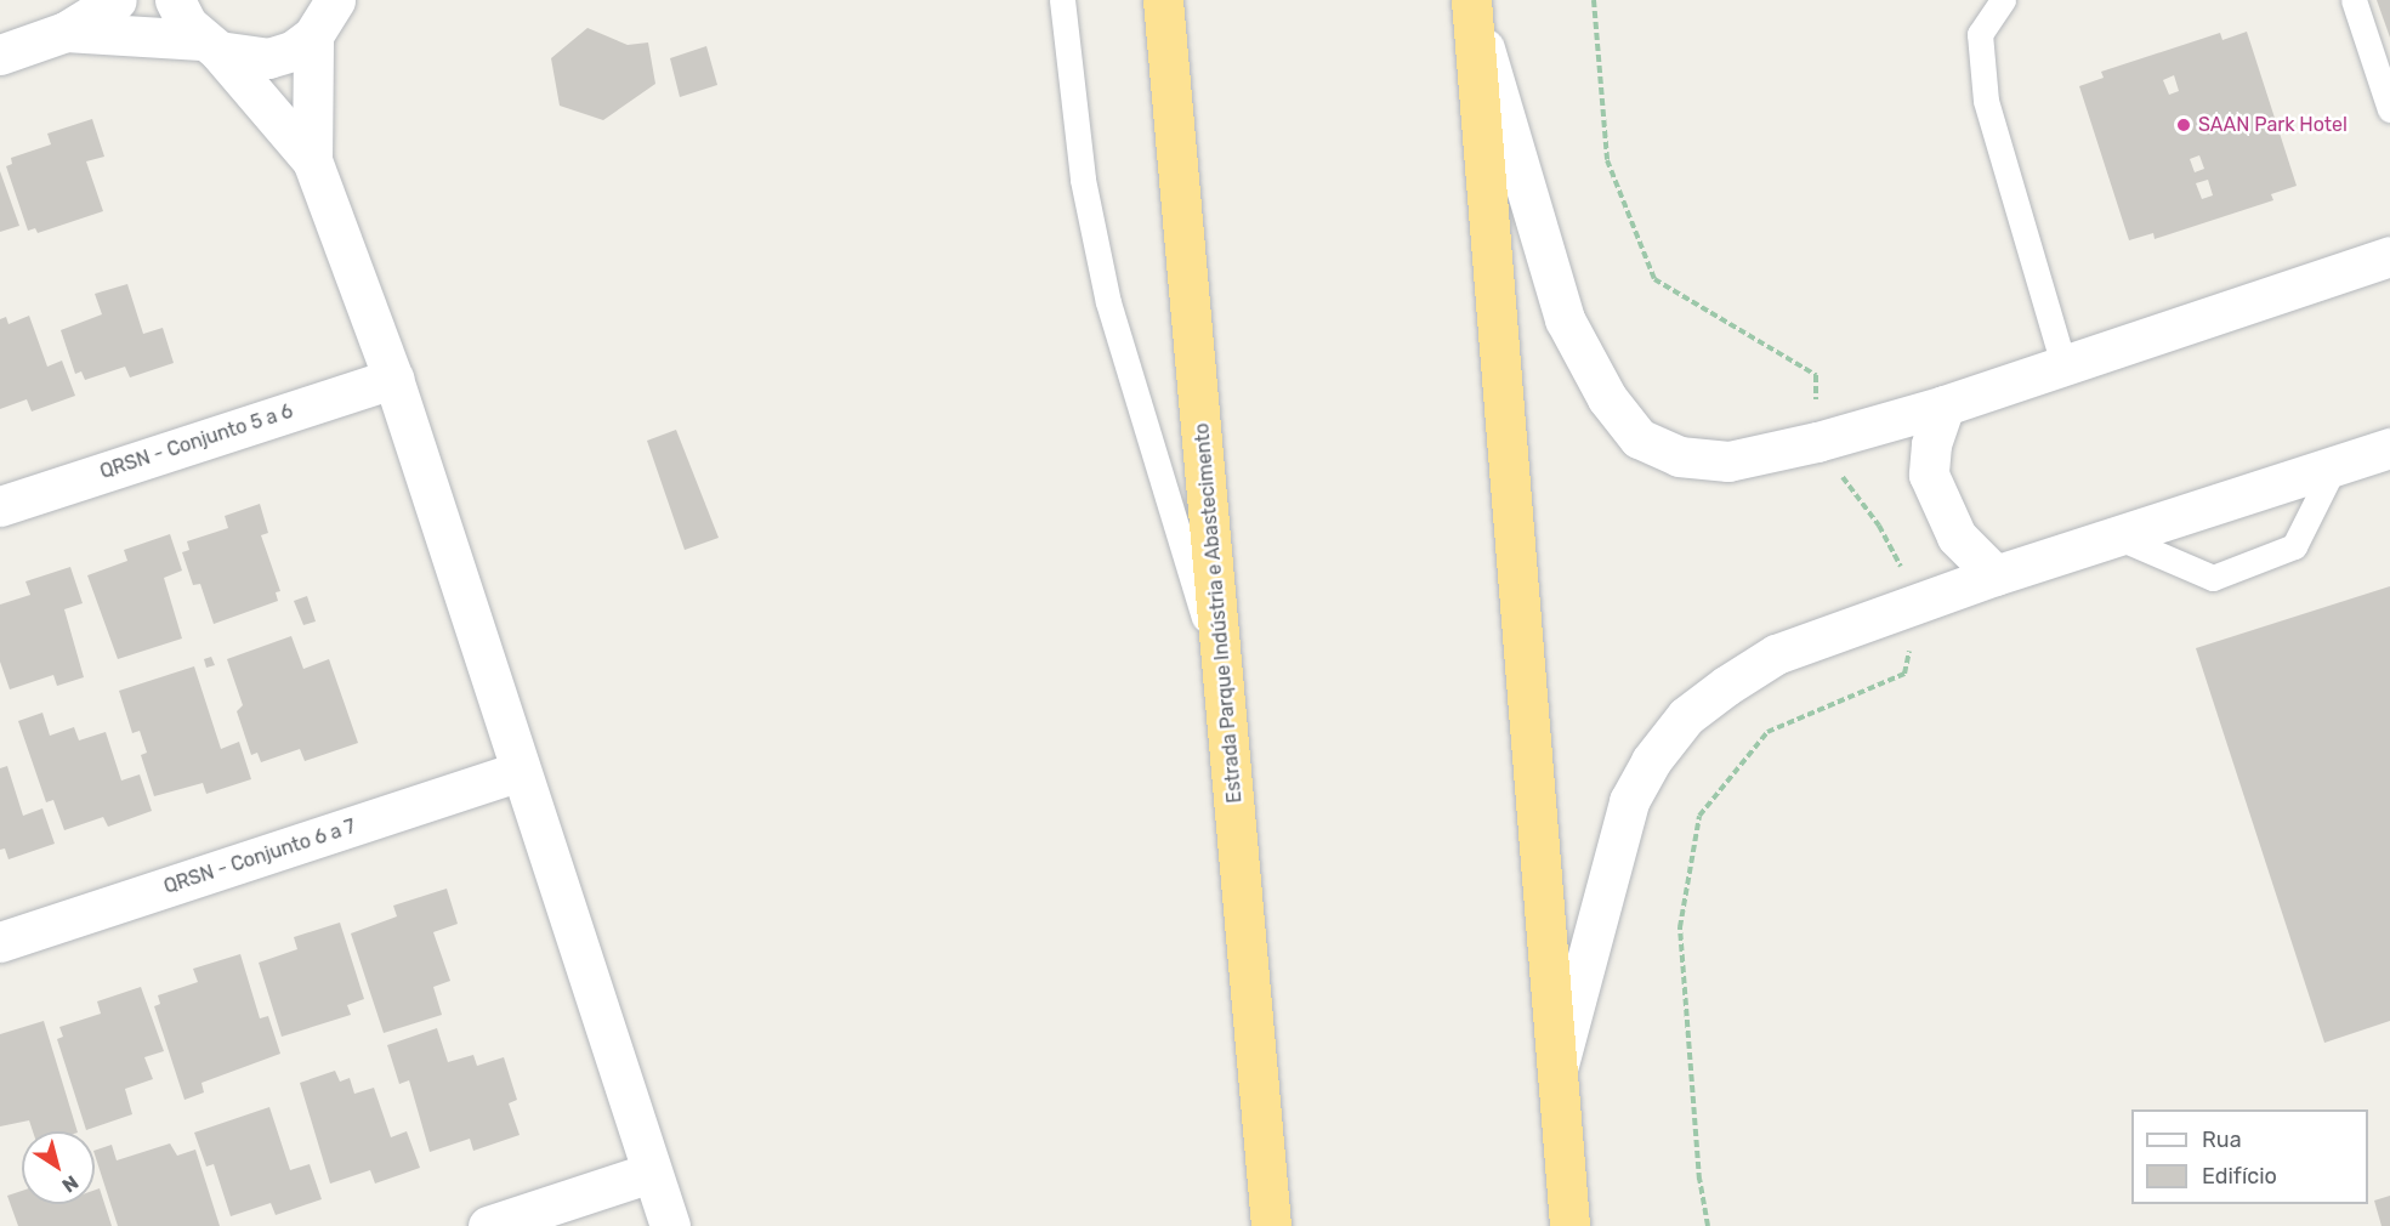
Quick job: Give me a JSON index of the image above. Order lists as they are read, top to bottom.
{
  "streets": {
    "highway": ["Estrada Parque Indústria e Abastecimento"],
    "street": ["QRSN - Conjunto 5 a 6", "QRSN - Conjunto 6 a 7"]
  },
  "places": ["SAAN Park Hotel"],
  "legend": ["Rua", "Edifício"],
  "north": "bottom right"
}
